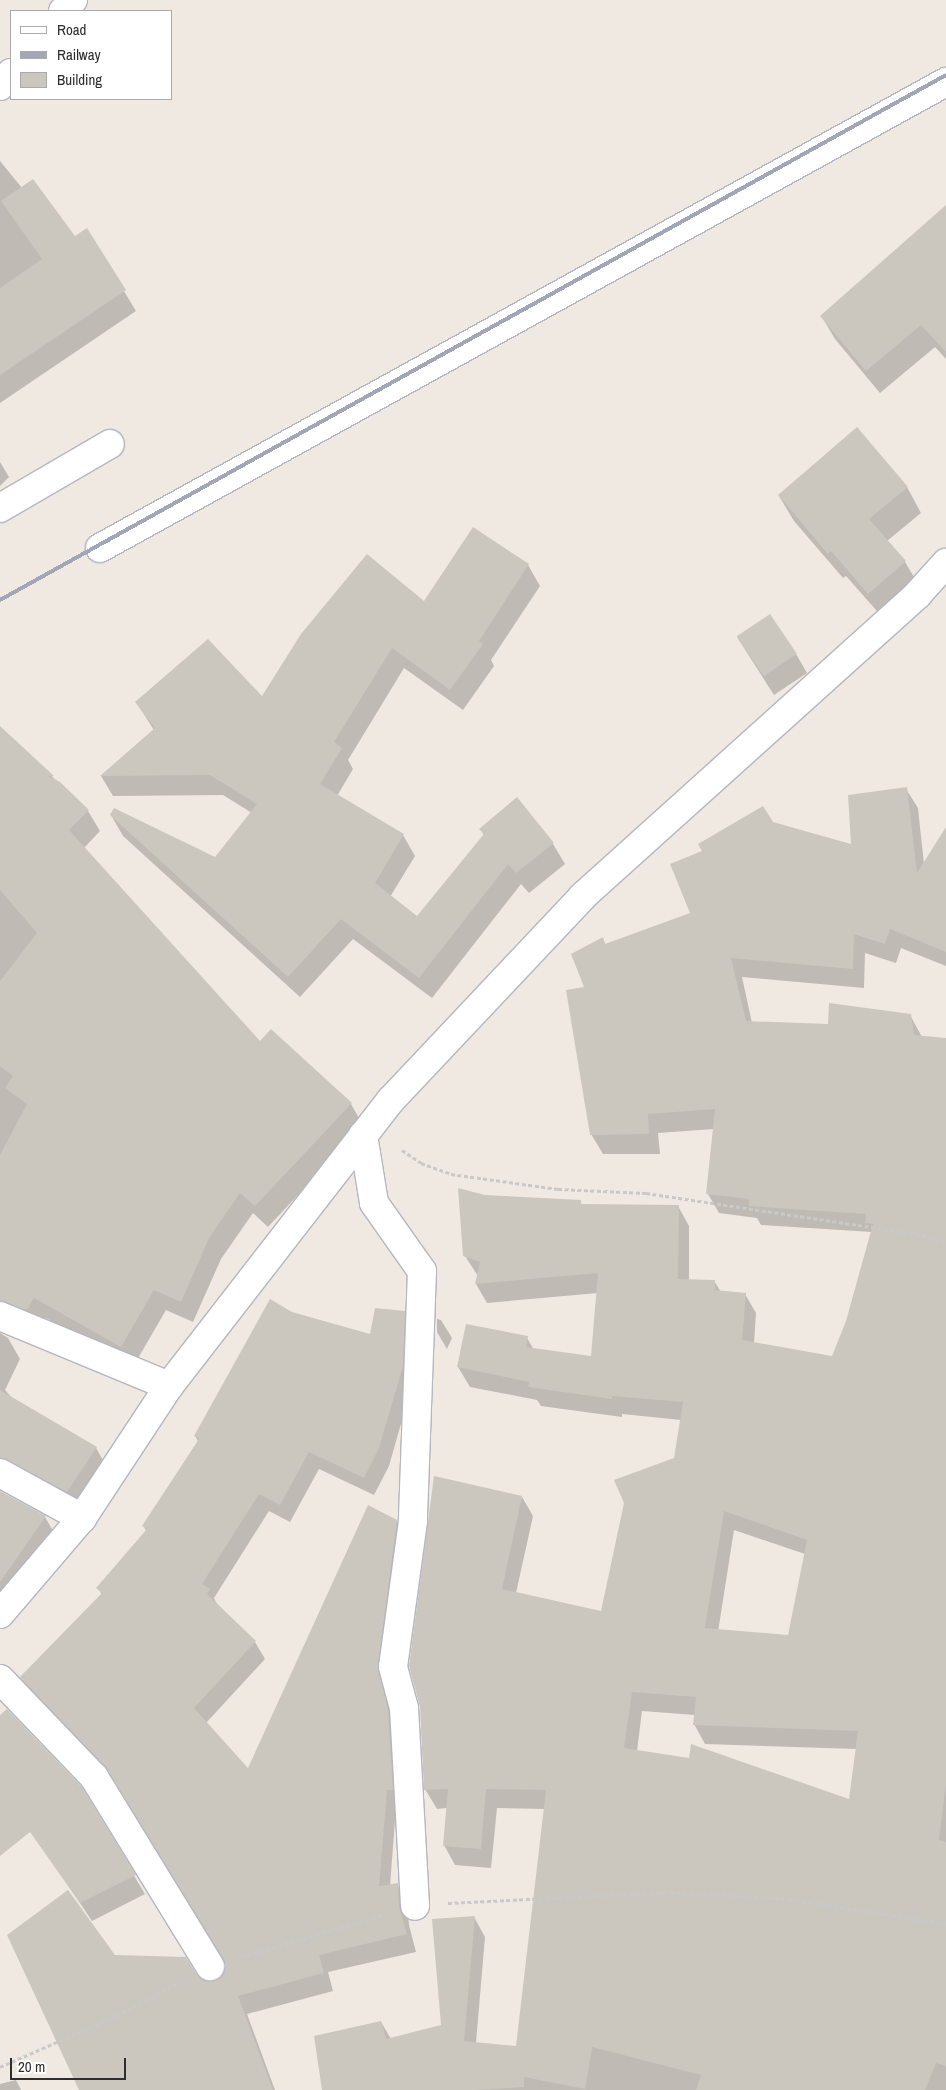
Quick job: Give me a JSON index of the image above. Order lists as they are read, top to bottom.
{
  "legend": ["Road", "Railway", "Building"],
  "scale_bar": "20 m"
}
